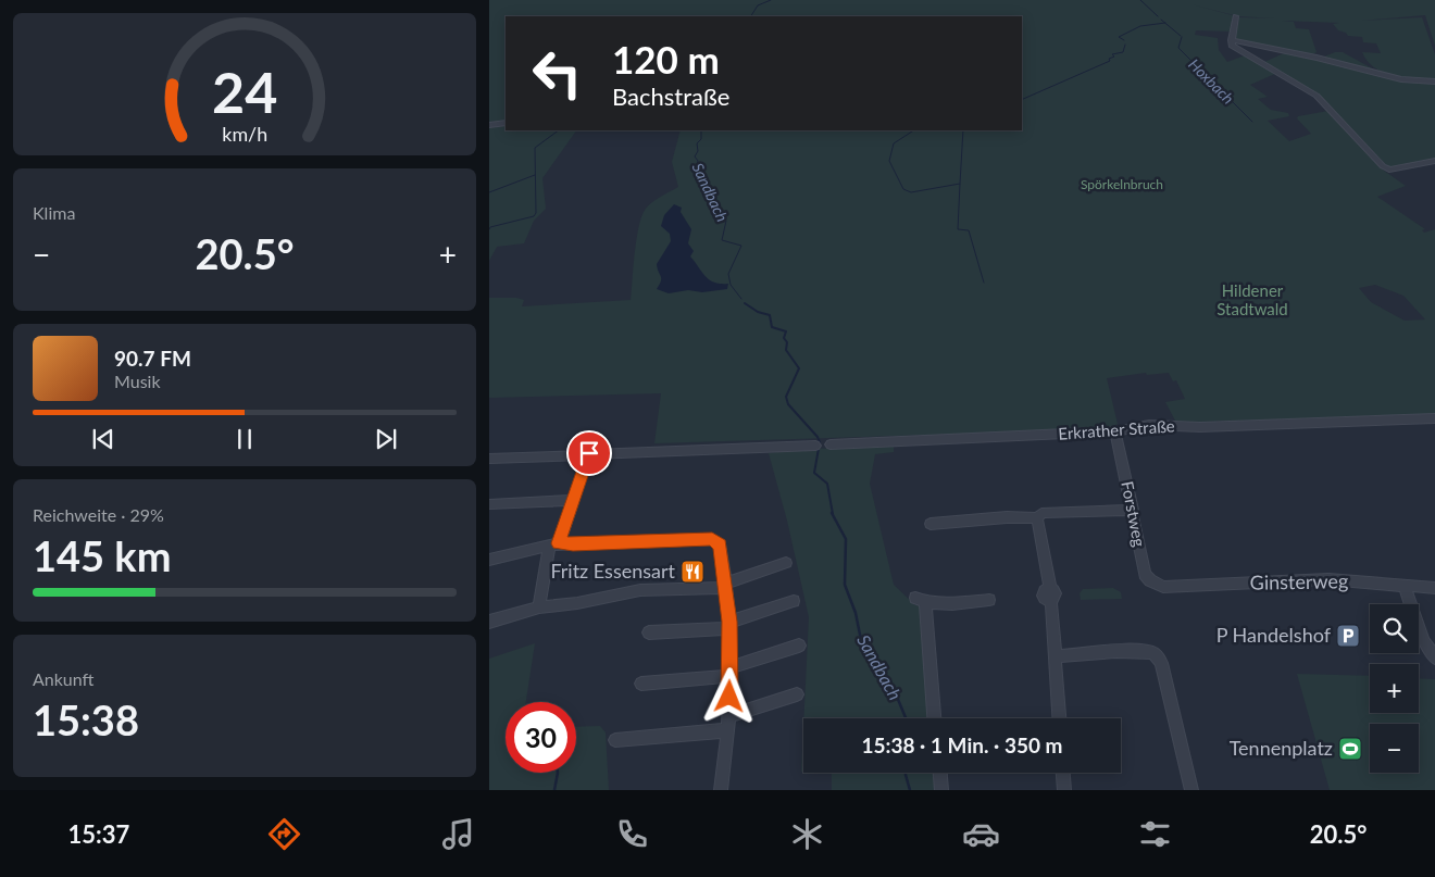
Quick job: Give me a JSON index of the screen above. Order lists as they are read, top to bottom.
{
  "streets": {
    "street": ["Erkrather Straße", "Forstweg", "Ginsterweg"]
  },
  "crossings": [
    ["Erkrather Straße", "Forstweg"],
    ["Forstweg", "Ginsterweg"]
  ],
  "water": ["Hoxbach", "Sandbach"],
  "parks": ["Spörkelnbruch", "Hildener Stadtwald"],
  "places": {
    "restaurant": ["Fritz Essensart"],
    "parking": ["P Handelshof"],
    "sports": ["Tennenplatz"]
  },
  "page": {
    "turn": ["120 m", "Bachstraße"],
    "tile": [
      "Klima",
      ["Reichweite · 29%", "145 km"],
      ["Ankunft", "15:38"]
    ],
    "heat": ["−", "20.5°", "+"],
    "song": ["90.7 FM", "Musik"],
    "map_buttons": ["+", "−"],
    "limit": "30",
    "trip": "15:38 · 1 Min. · 350 m",
    "tabs": ["15:37", "20.5°"],
    "gauge": ["24", "km/h"]
  }
}
